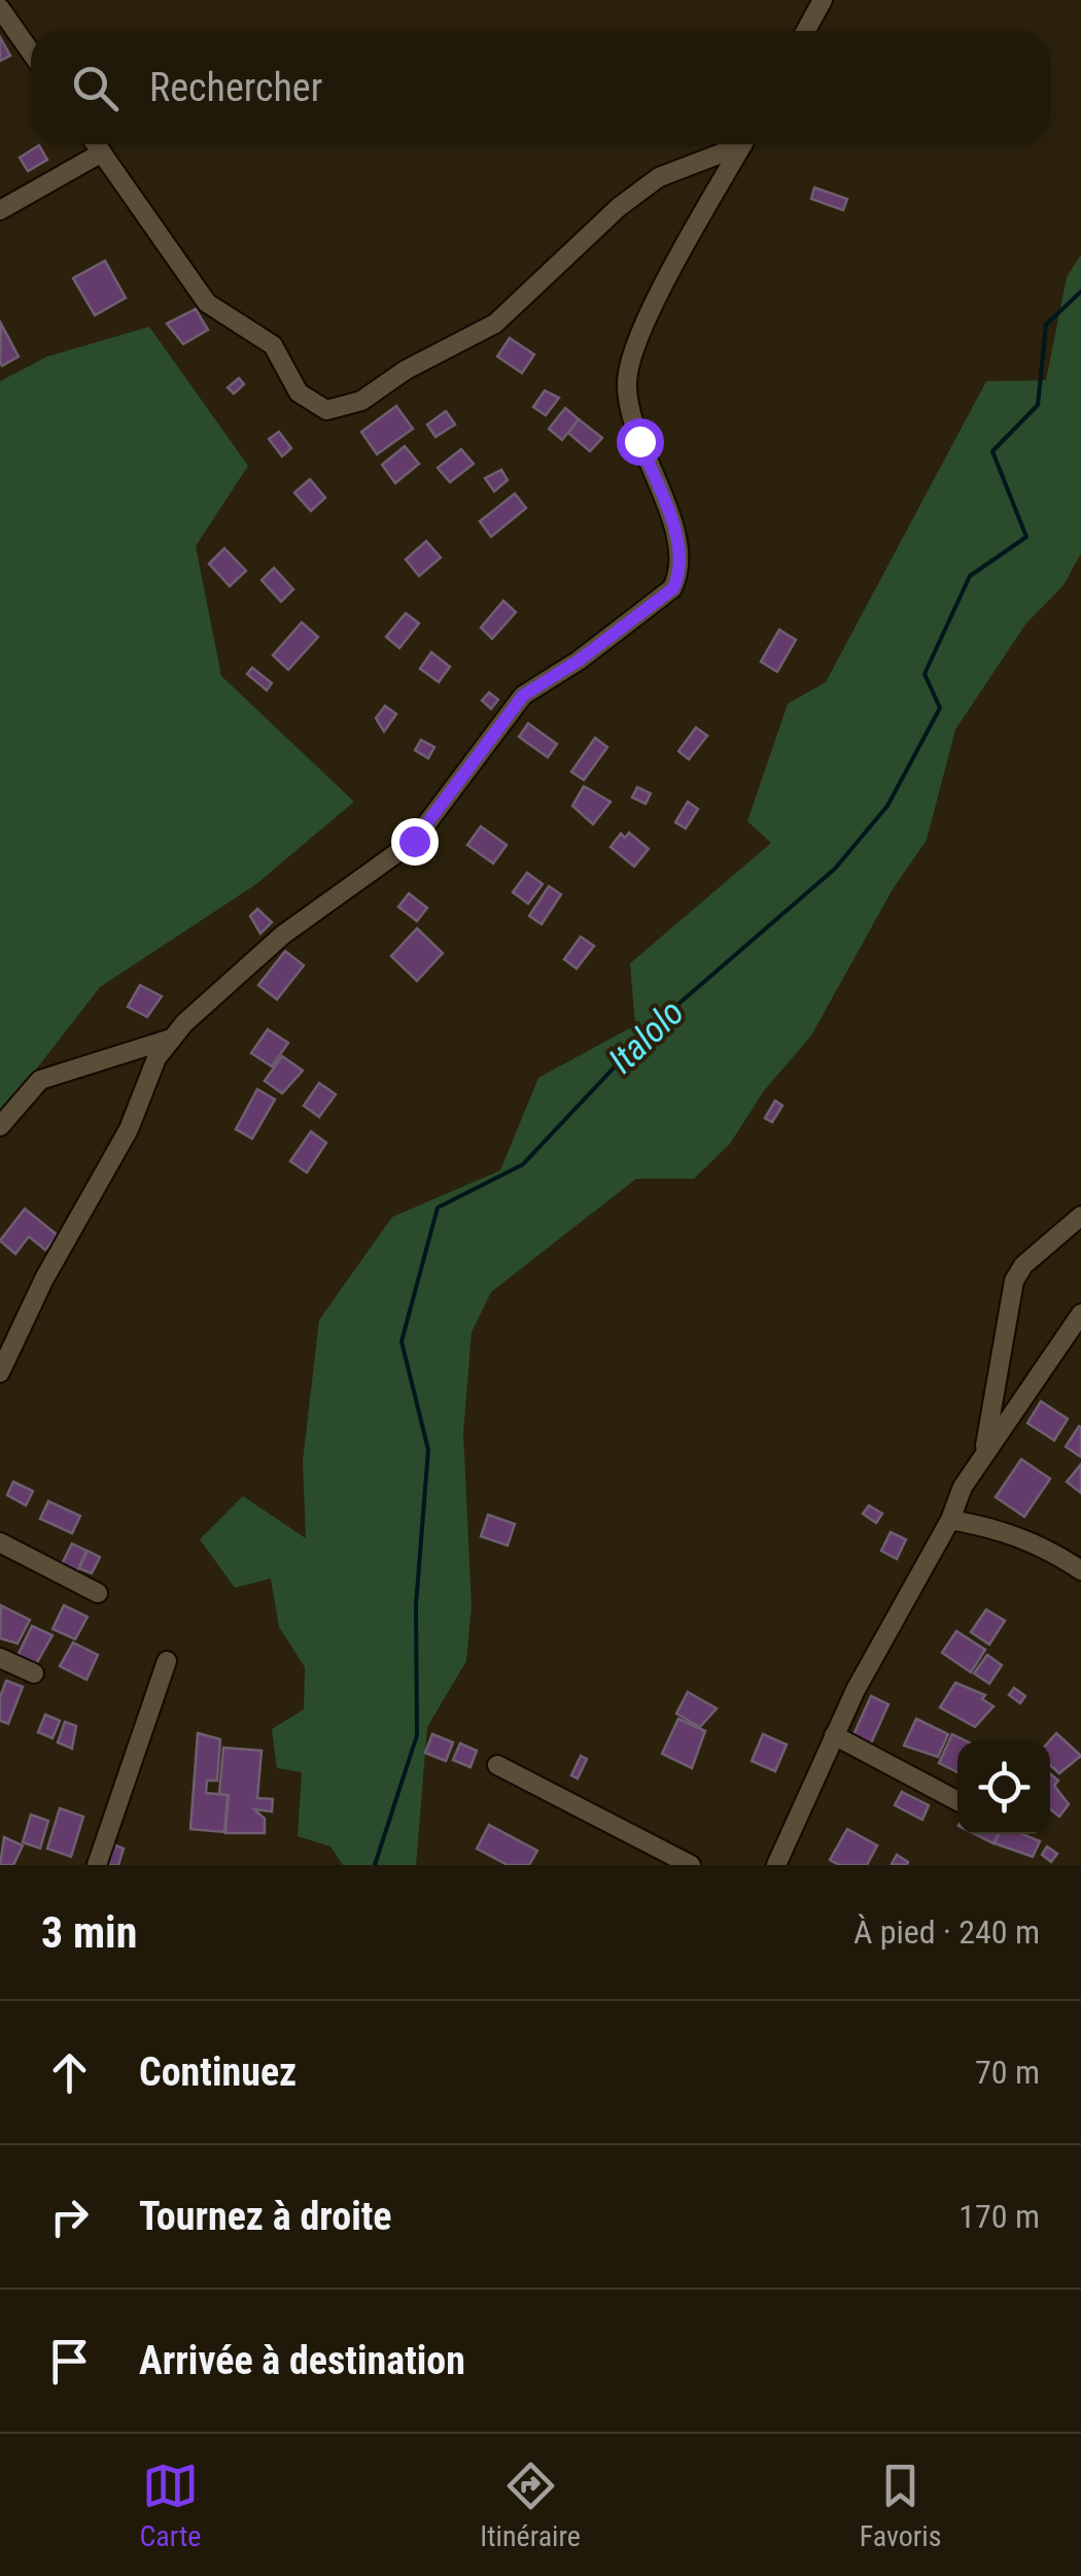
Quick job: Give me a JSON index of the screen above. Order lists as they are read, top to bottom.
{
  "water": ["Italolo"],
  "page": {
    "search": "Rechercher",
    "heading": ["3 min", "À pied · 240 m"],
    "list": [
      ["Continuez", "70 m"],
      ["Tournez à droite", "170 m"],
      "Arrivée à destination"
    ],
    "nav": ["Carte", "Itinéraire", "Favoris"]
  }
}
